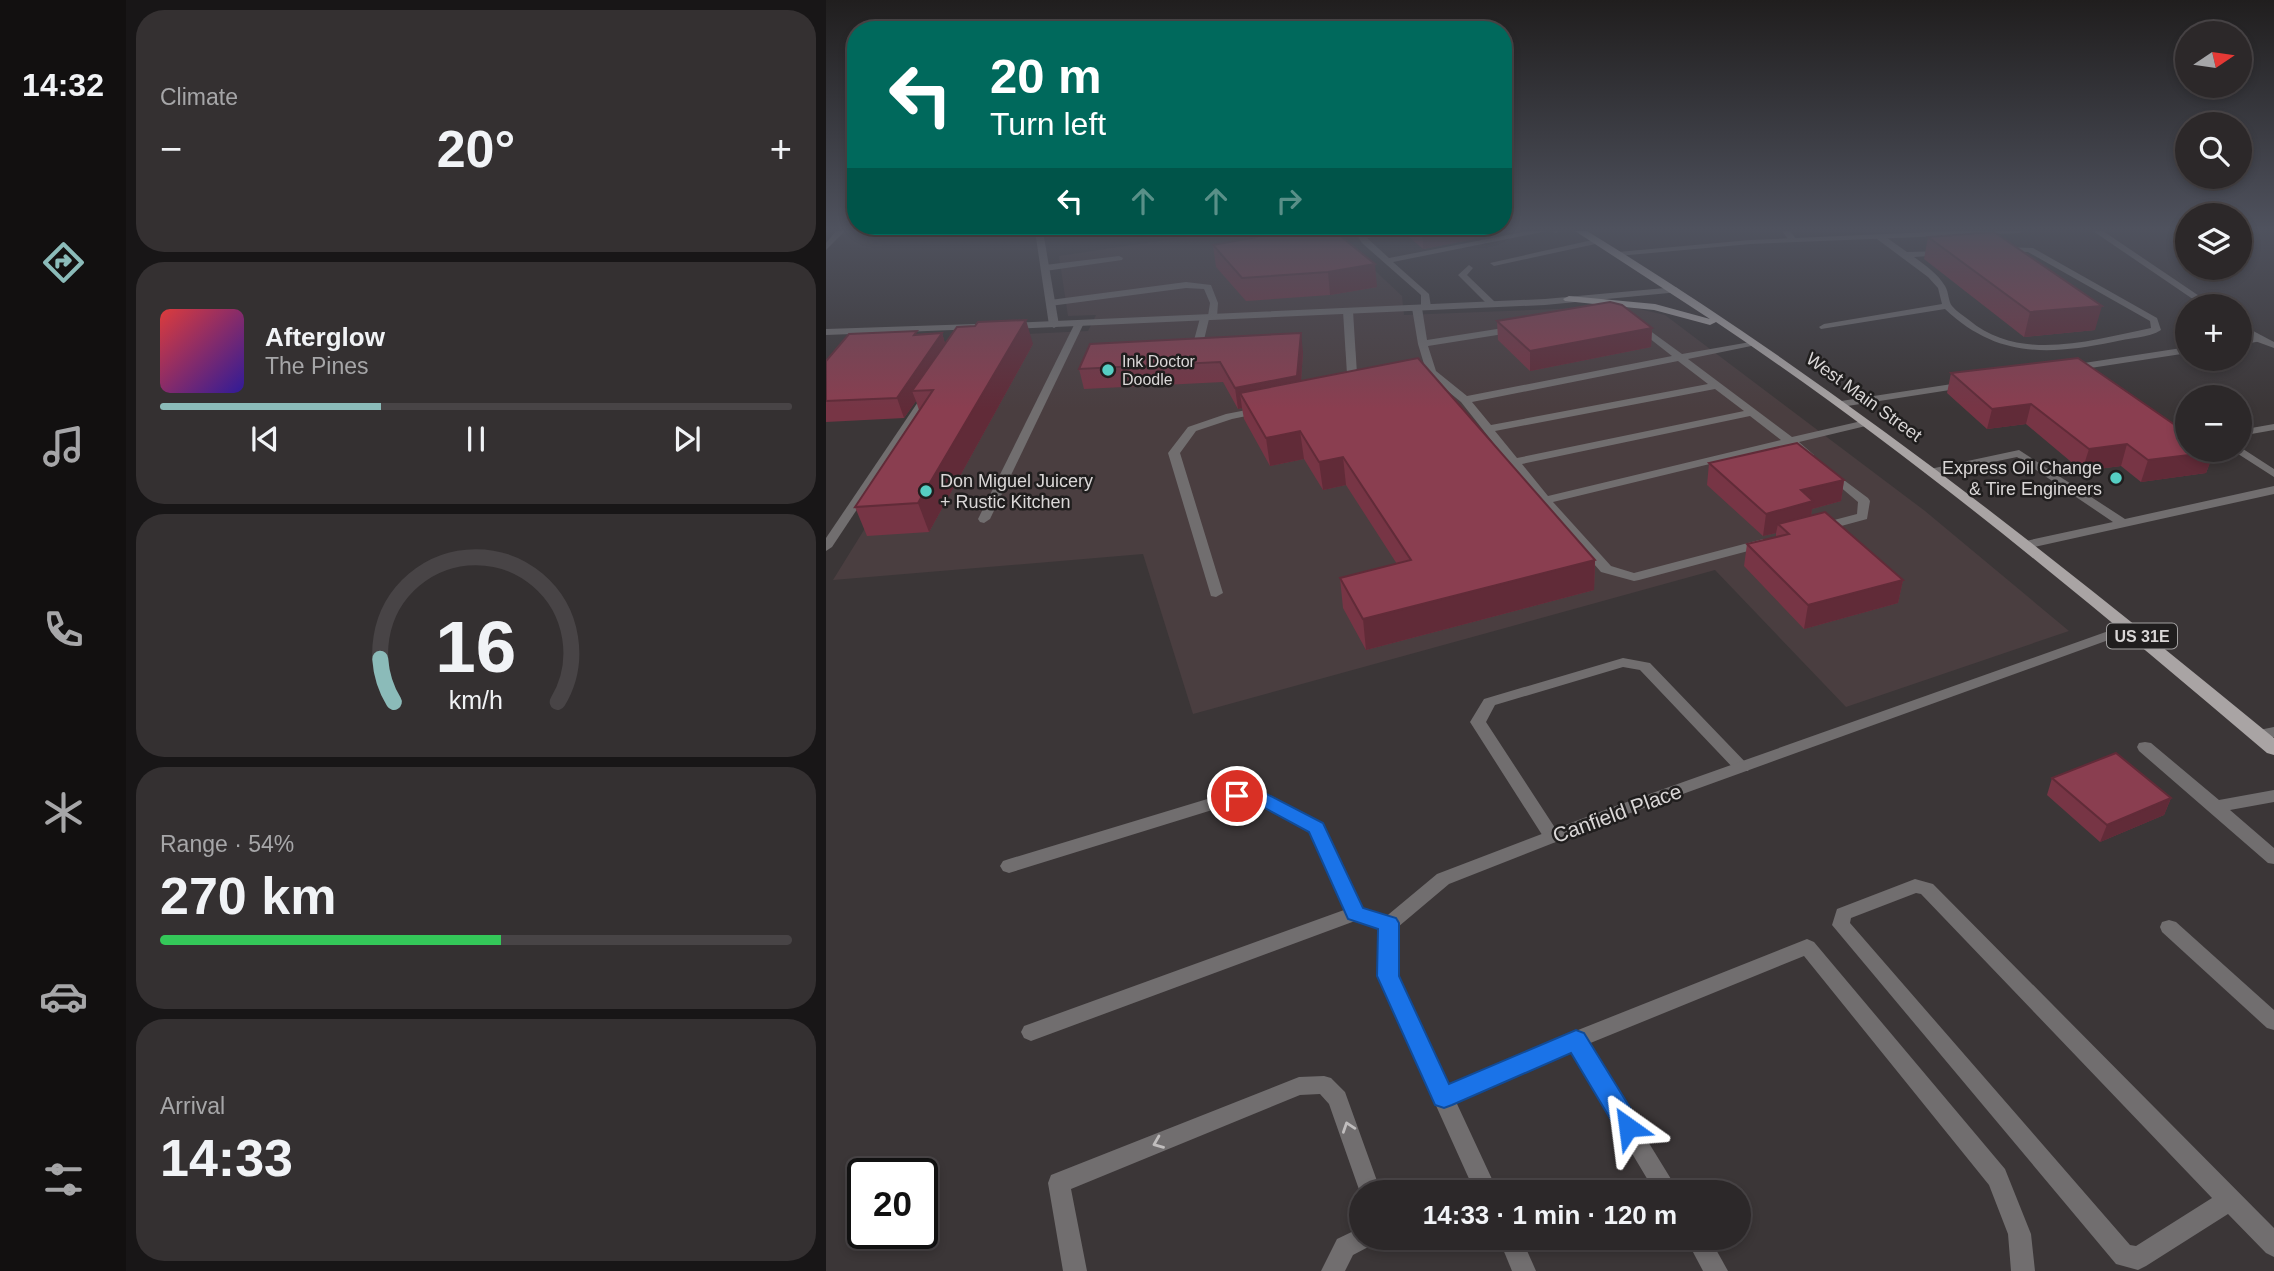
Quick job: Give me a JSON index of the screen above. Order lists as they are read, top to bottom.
{
  "streets": {
    "main road": ["West Main Street", "US 31E"],
    "street": ["Canfield Place"]
  },
  "crossings": [
    ["West Main Street", "Canfield Place"]
  ],
  "places": ["Ink Doctor Doodle", "Express Oil Change & Tire Engineers", "Don Miguel Juicery + Rustic Kitchen"],
  "north": "right",
  "page": {
    "tabs": "14:32",
    "tile": [
      "Climate",
      ["Range · 54%", "270 km"],
      ["Arrival", "14:33"]
    ],
    "map_buttons": ["+", "−"],
    "turn": ["20 m", "Turn left"],
    "heat": ["−", "20°", "+"],
    "song": ["Afterglow", "The Pines"],
    "limit": "20",
    "trip": "14:33 · 1 min · 120 m",
    "gauge": ["16", "km/h"]
  }
}
